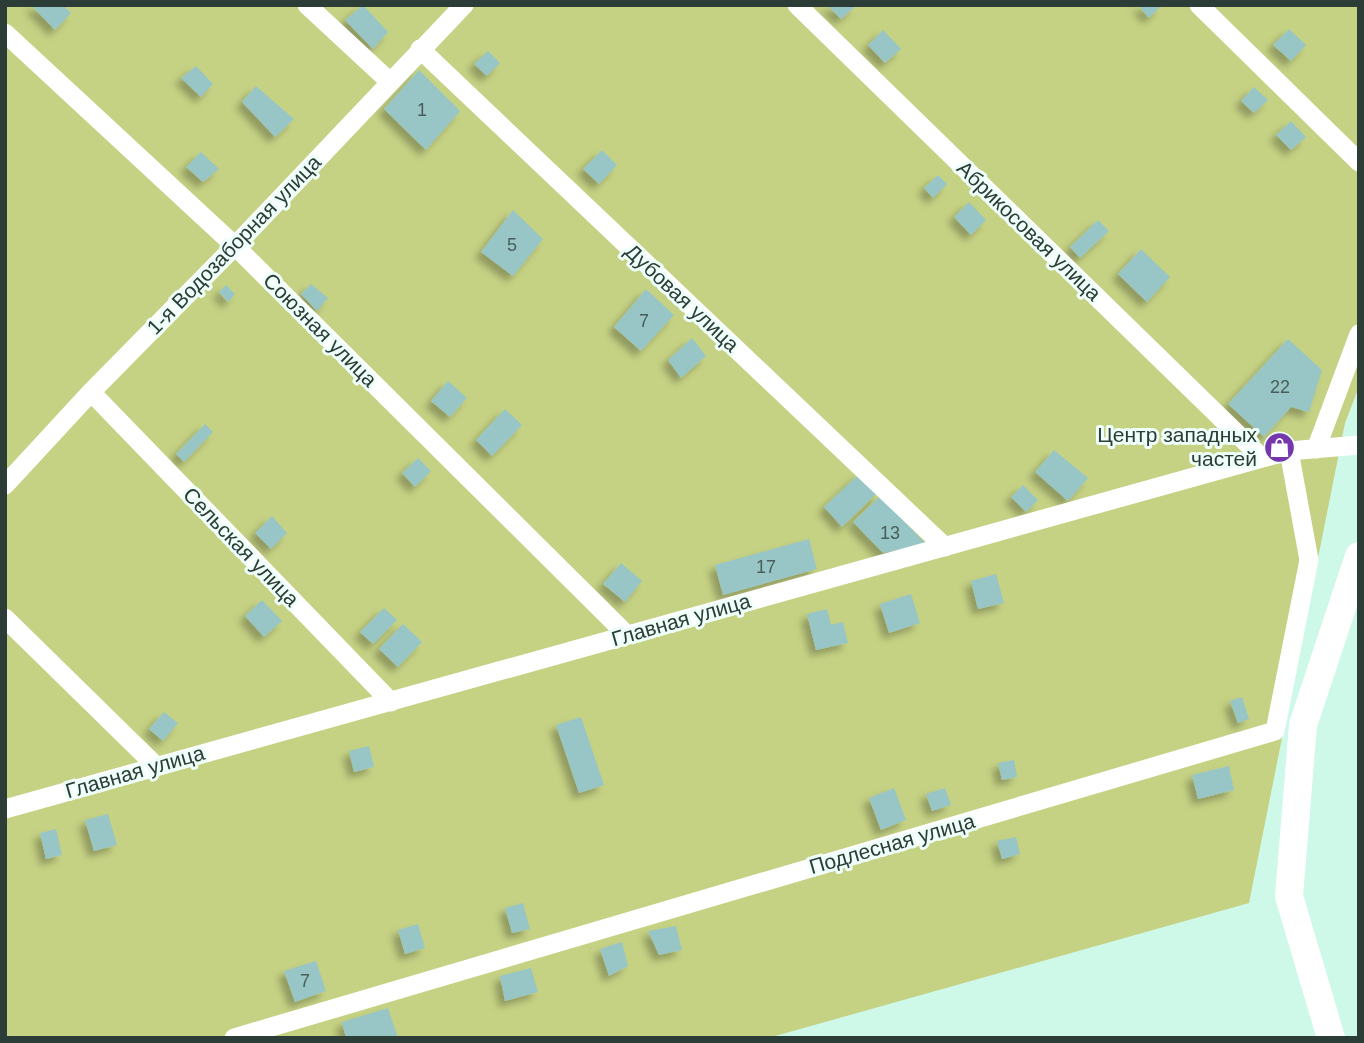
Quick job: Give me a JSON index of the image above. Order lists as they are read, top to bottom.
{
  "streets": {
    "street": [
      "Абрикосовая улица",
      "1-я Водозаборная улица",
      "Дубовая улица",
      "Союзная улица",
      "Сельская улица",
      "Главная улица",
      "Подлесная улица"
    ]
  },
  "crossings": [
    ["Абрикосовая улица", "Главная улица"],
    ["1-я Водозаборная улица", "Дубовая улица"],
    ["1-я Водозаборная улица", "Союзная улица"],
    ["1-я Водозаборная улица", "Сельская улица"],
    ["Дубовая улица", "Главная улица"],
    ["Союзная улица", "Главная улица"],
    ["Сельская улица", "Главная улица"],
    ["Главная улица", "Подлесная улица"]
  ],
  "places": {
    "shop": ["Центр западных частей"]
  },
  "house_numbers": [
    "1",
    "5",
    "7",
    "22",
    "13",
    "17",
    "7"
  ]
}
